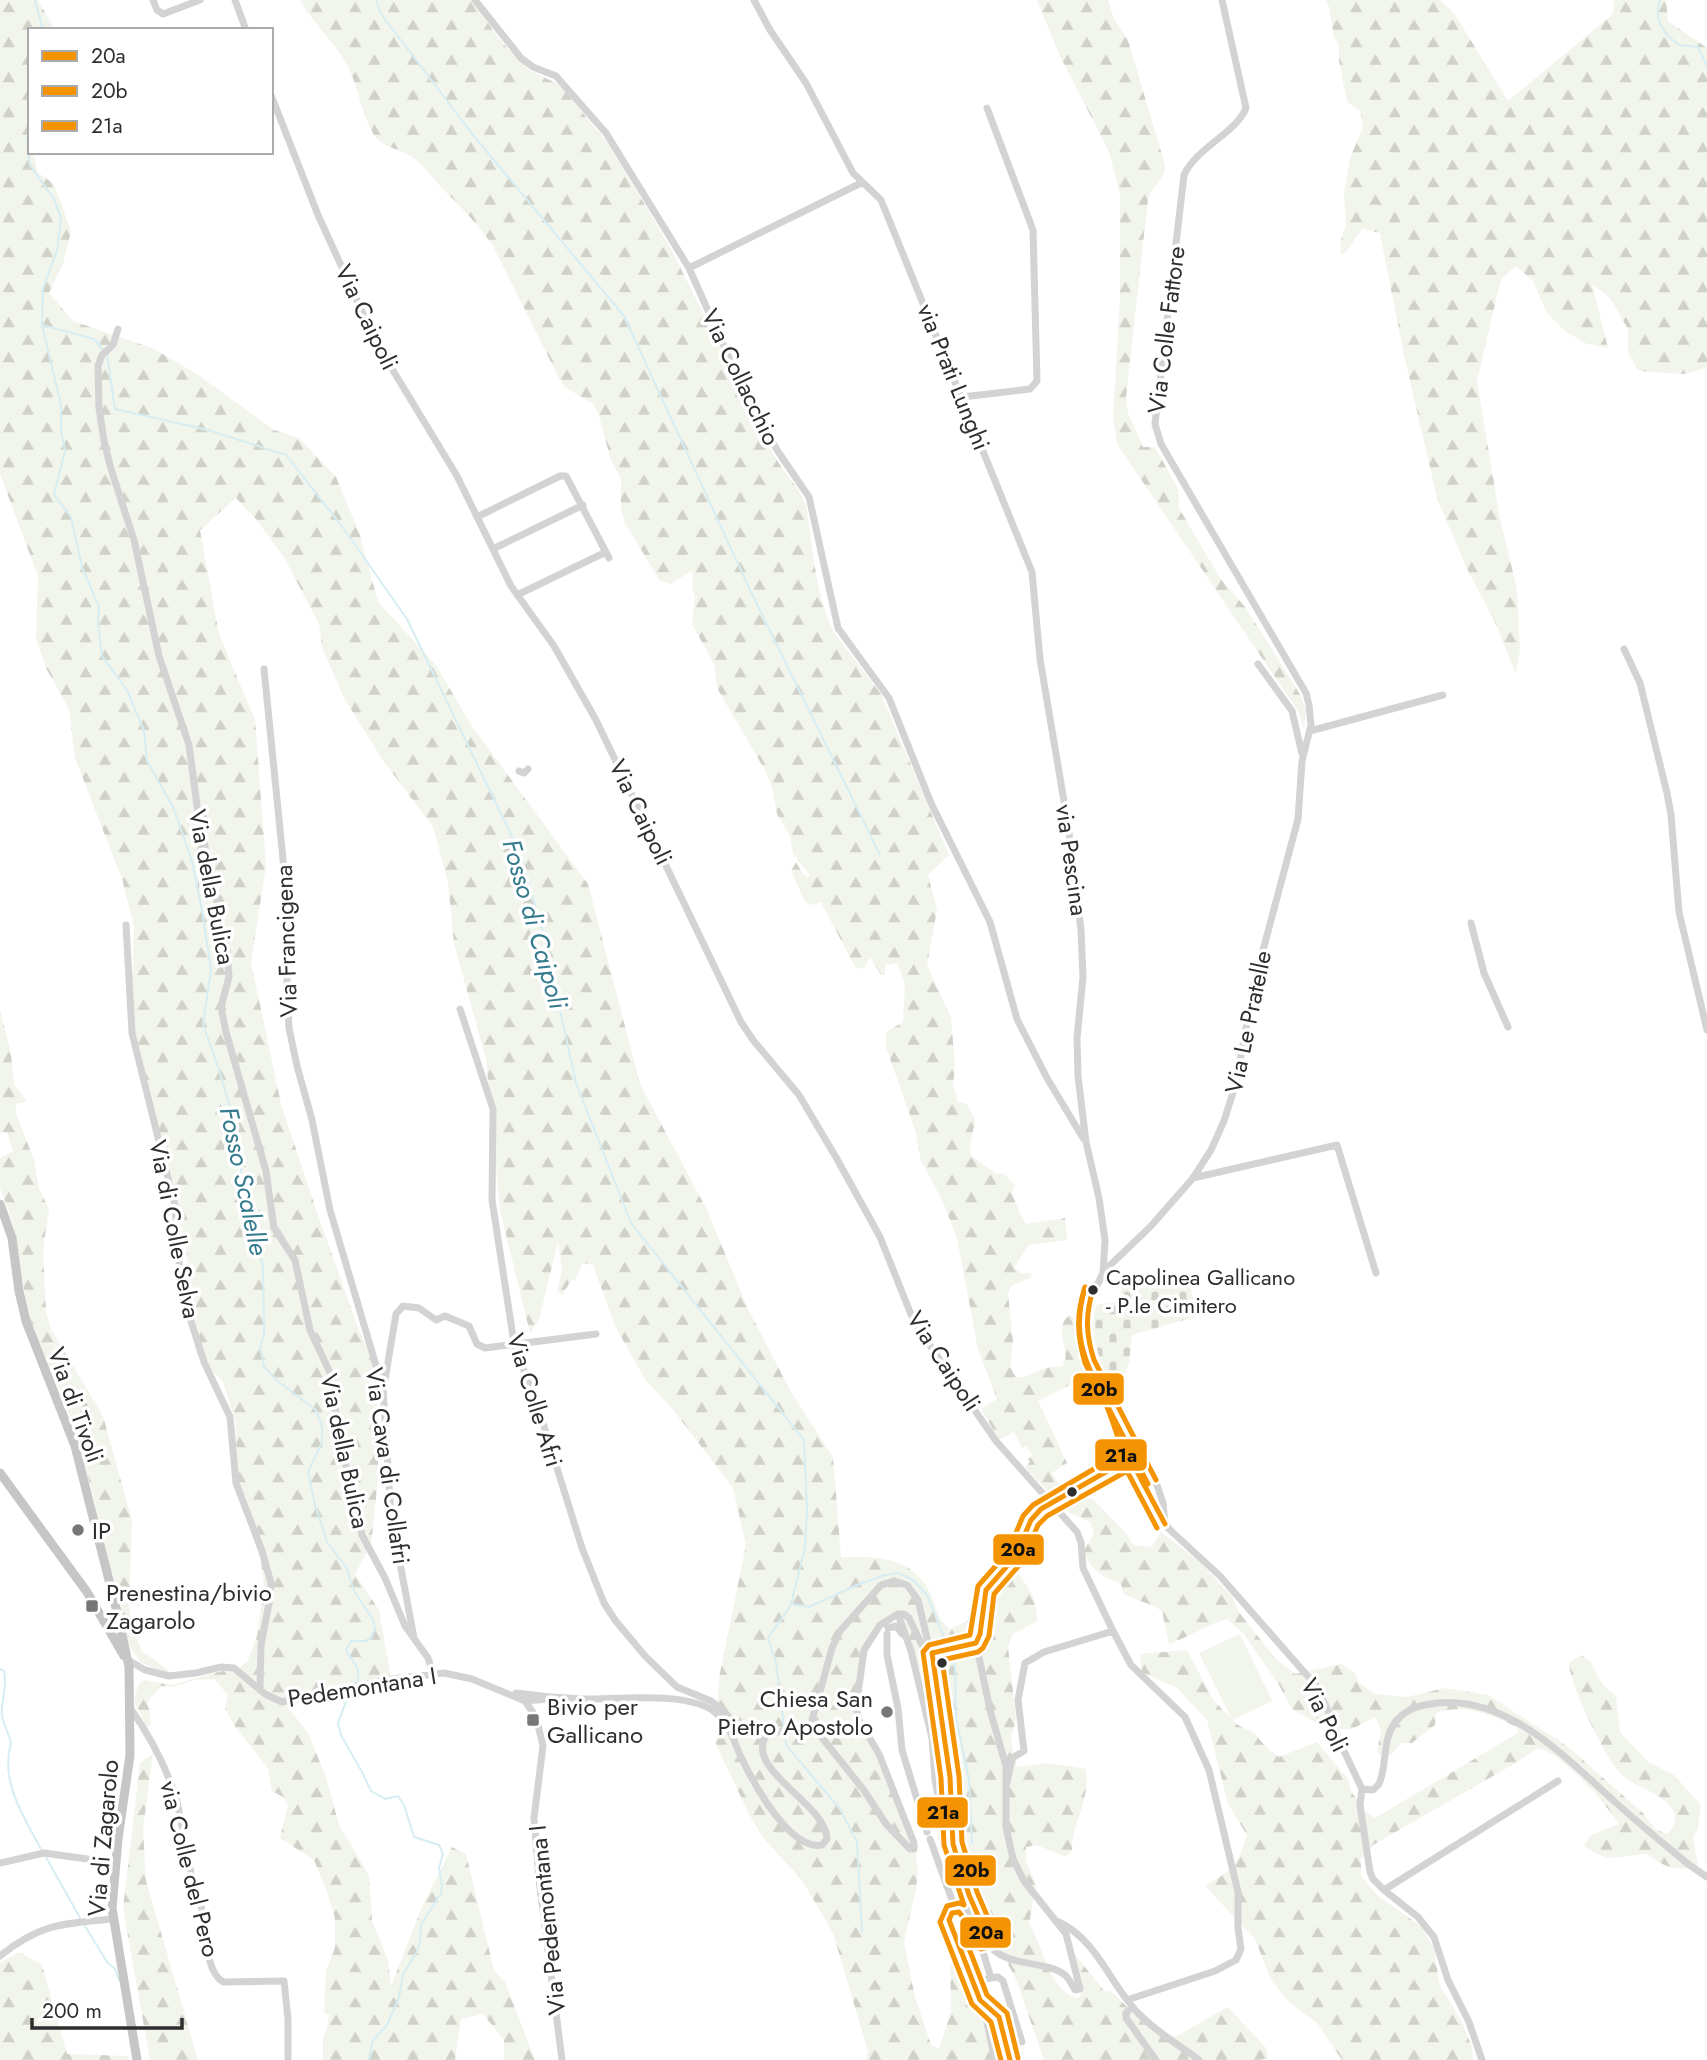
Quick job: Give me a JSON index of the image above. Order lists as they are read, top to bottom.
{
  "streets": {
    "main road": ["Via di Tivoli", "Via di Zagarolo"],
    "street": [
      "Via Caipoli",
      "Via Colle Fattore",
      "Via Collacchio",
      "via Prati Lunghi",
      "via Pescina",
      "Via della Bulica",
      "Via Francigena",
      "Via Le Pratelle",
      "Via di Colle Selva",
      "Via Colle Afri",
      "Via Cava di Collafri",
      "Pedemontana I",
      "Via Poli",
      "via Colle del Pero",
      "Via Pedemontana I"
    ]
  },
  "crossings": [
    ["Via Colle Fattore", "Via Le Pratelle"],
    ["Via Collacchio", "via Pescina"],
    ["via Prati Lunghi", "via Pescina"],
    ["Via della Bulica", "Via Cava di Collafri"],
    ["Via della Bulica", "Pedemontana I"],
    ["Via Francigena", "Via Cava di Collafri"],
    ["Via di Colle Selva", "Pedemontana I"],
    ["Via di Tivoli", "Pedemontana I"],
    ["Via di Tivoli", "Via di Zagarolo"],
    ["Pedemontana I", "Via di Zagarolo"],
    ["Pedemontana I", "Via Pedemontana I"],
    ["Via di Zagarolo", "via Colle del Pero"]
  ],
  "water": ["Fosso di Caipoli", "Fosso Scalelle"],
  "places": {
    "other": ["Capolinea Gallicano - P.le Cimitero", "IP", "Chiesa San Pietro Apostolo"],
    "transit": ["Prenestina/bivio Zagarolo", "Bivio per Gallicano"]
  },
  "lines": ["transit line 20b", "transit line 21a", "transit line 20a"],
  "legend": ["20a", "20b", "21a"],
  "scale_bar": "200 m"
}
